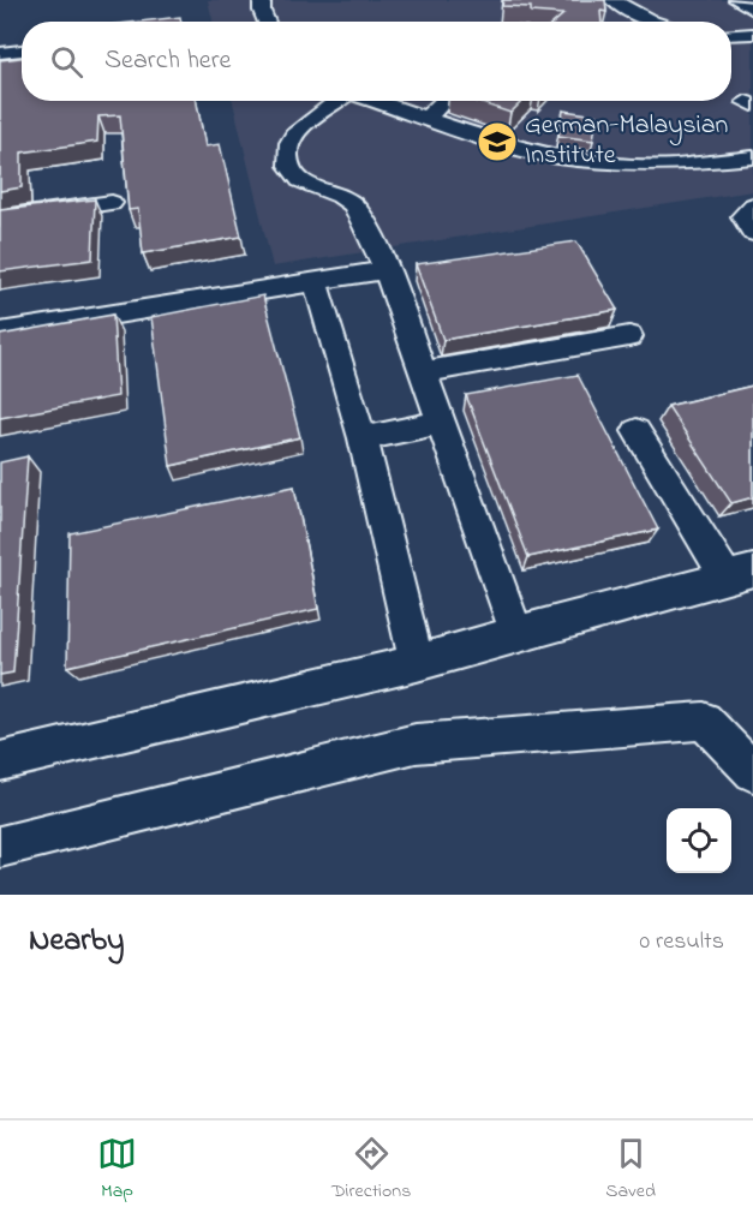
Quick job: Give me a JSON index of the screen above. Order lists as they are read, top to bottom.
{
  "places": {
    "school or university": ["German-Malaysian Institute"]
  },
  "page": {
    "search": "Search here",
    "heading": ["Nearby", "0 results"],
    "nav": ["Map", "Directions", "Saved"]
  }
}
